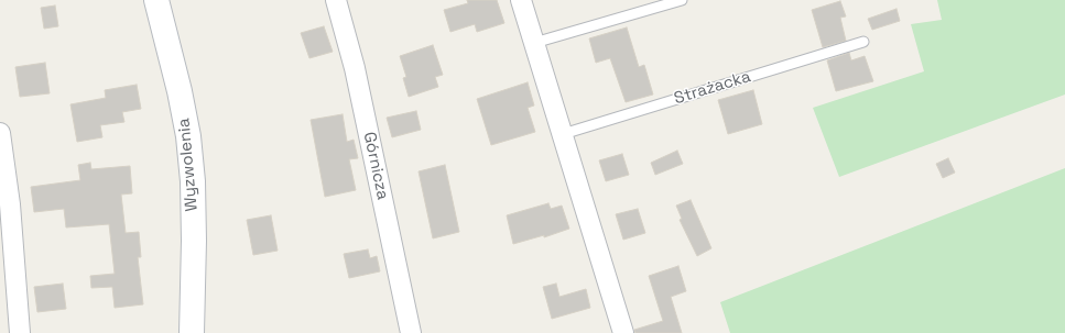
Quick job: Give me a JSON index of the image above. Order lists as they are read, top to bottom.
{
  "streets": {
    "main road": ["Wyzwolenia"],
    "street": ["Górnicza"],
    "lane": ["Strażacka"]
  }
}
